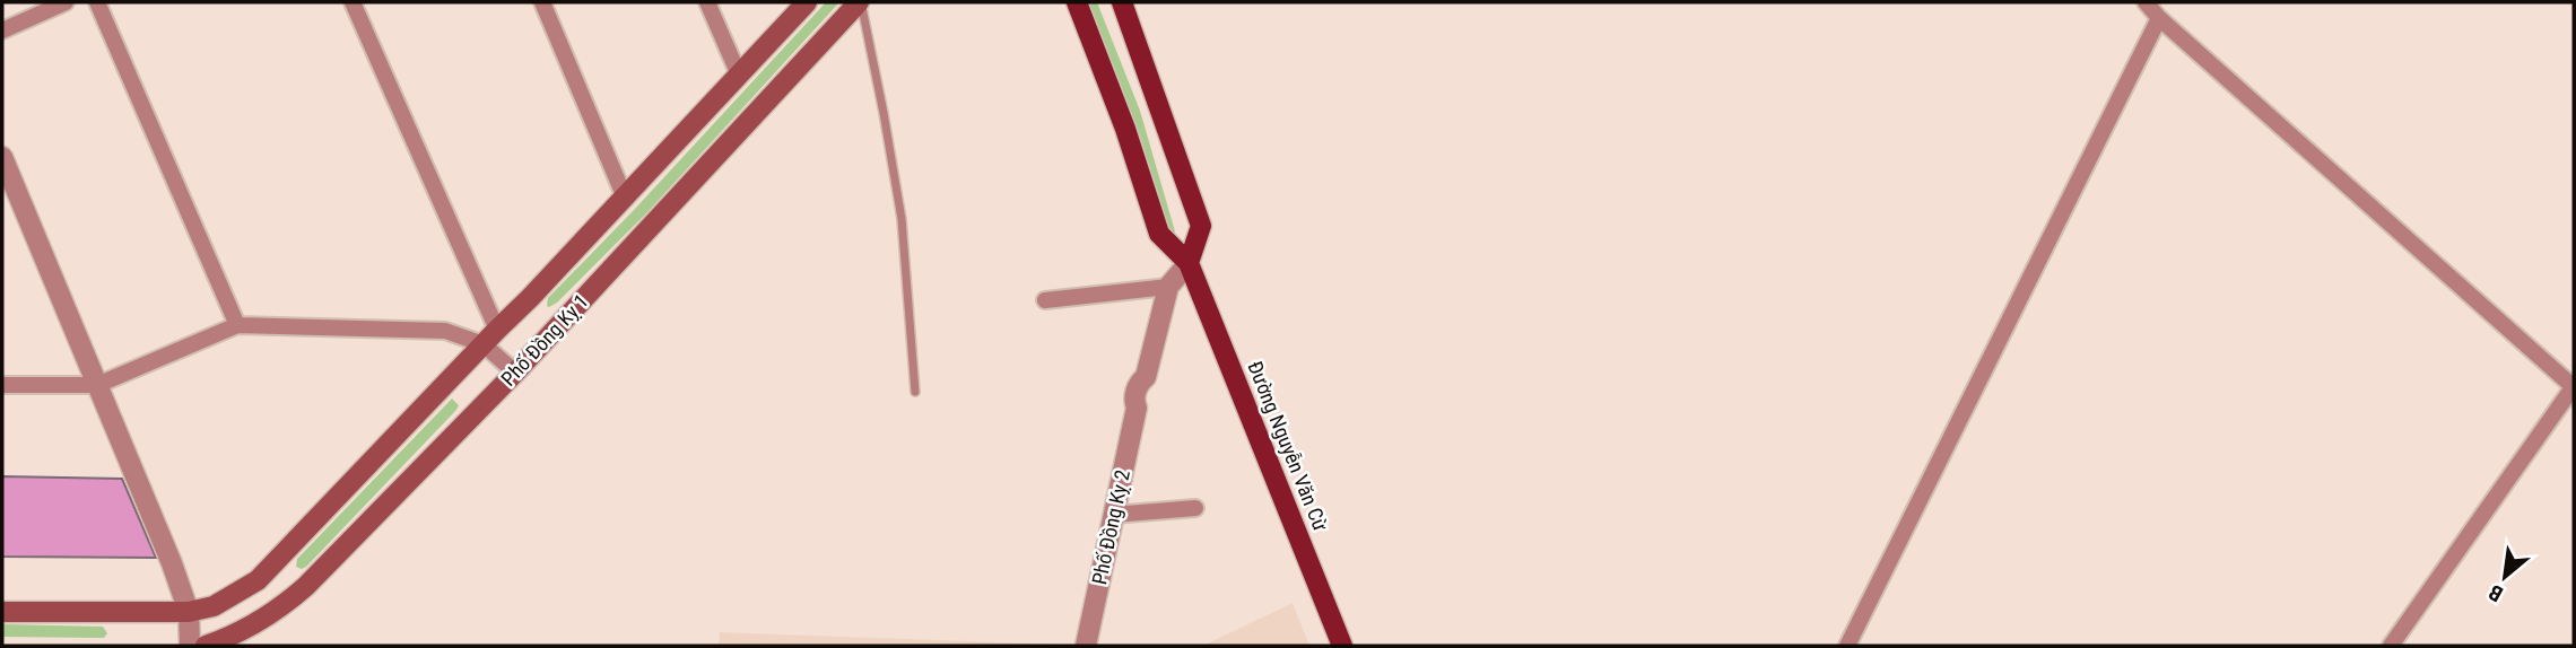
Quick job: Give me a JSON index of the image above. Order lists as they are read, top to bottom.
{
  "streets": {
    "main road": ["Phố Đồng Kỵ 1", "Đường Nguyễn Văn Cừ"],
    "street": ["Phố Đồng Kỵ 2"]
  },
  "crossings": [
    ["Đường Nguyễn Văn Cừ", "Phố Đồng Kỵ 2"]
  ],
  "north": "bottom left"
}
